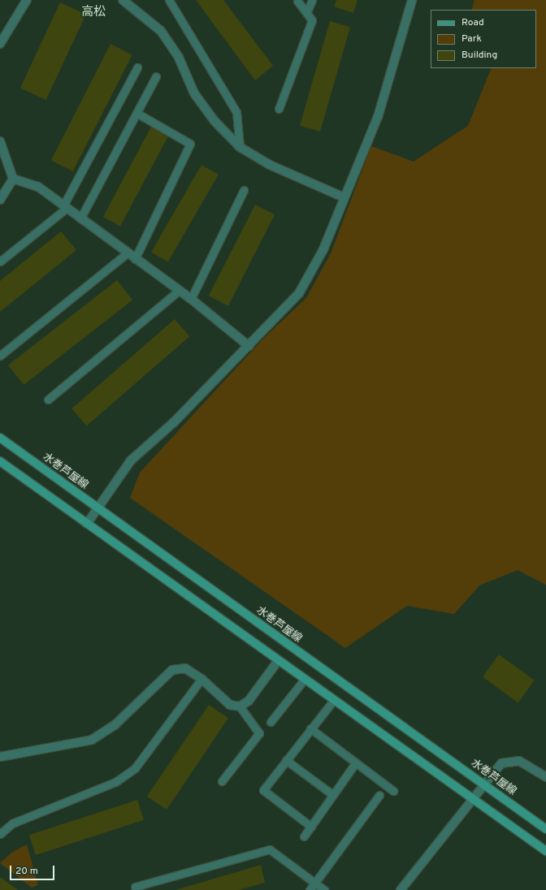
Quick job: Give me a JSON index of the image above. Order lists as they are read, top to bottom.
{
  "streets": {
    "main road": ["水巻芦屋線"]
  },
  "districts": ["高松"],
  "legend": ["Road", "Park", "Building"],
  "scale_bar": "20 m"
}
